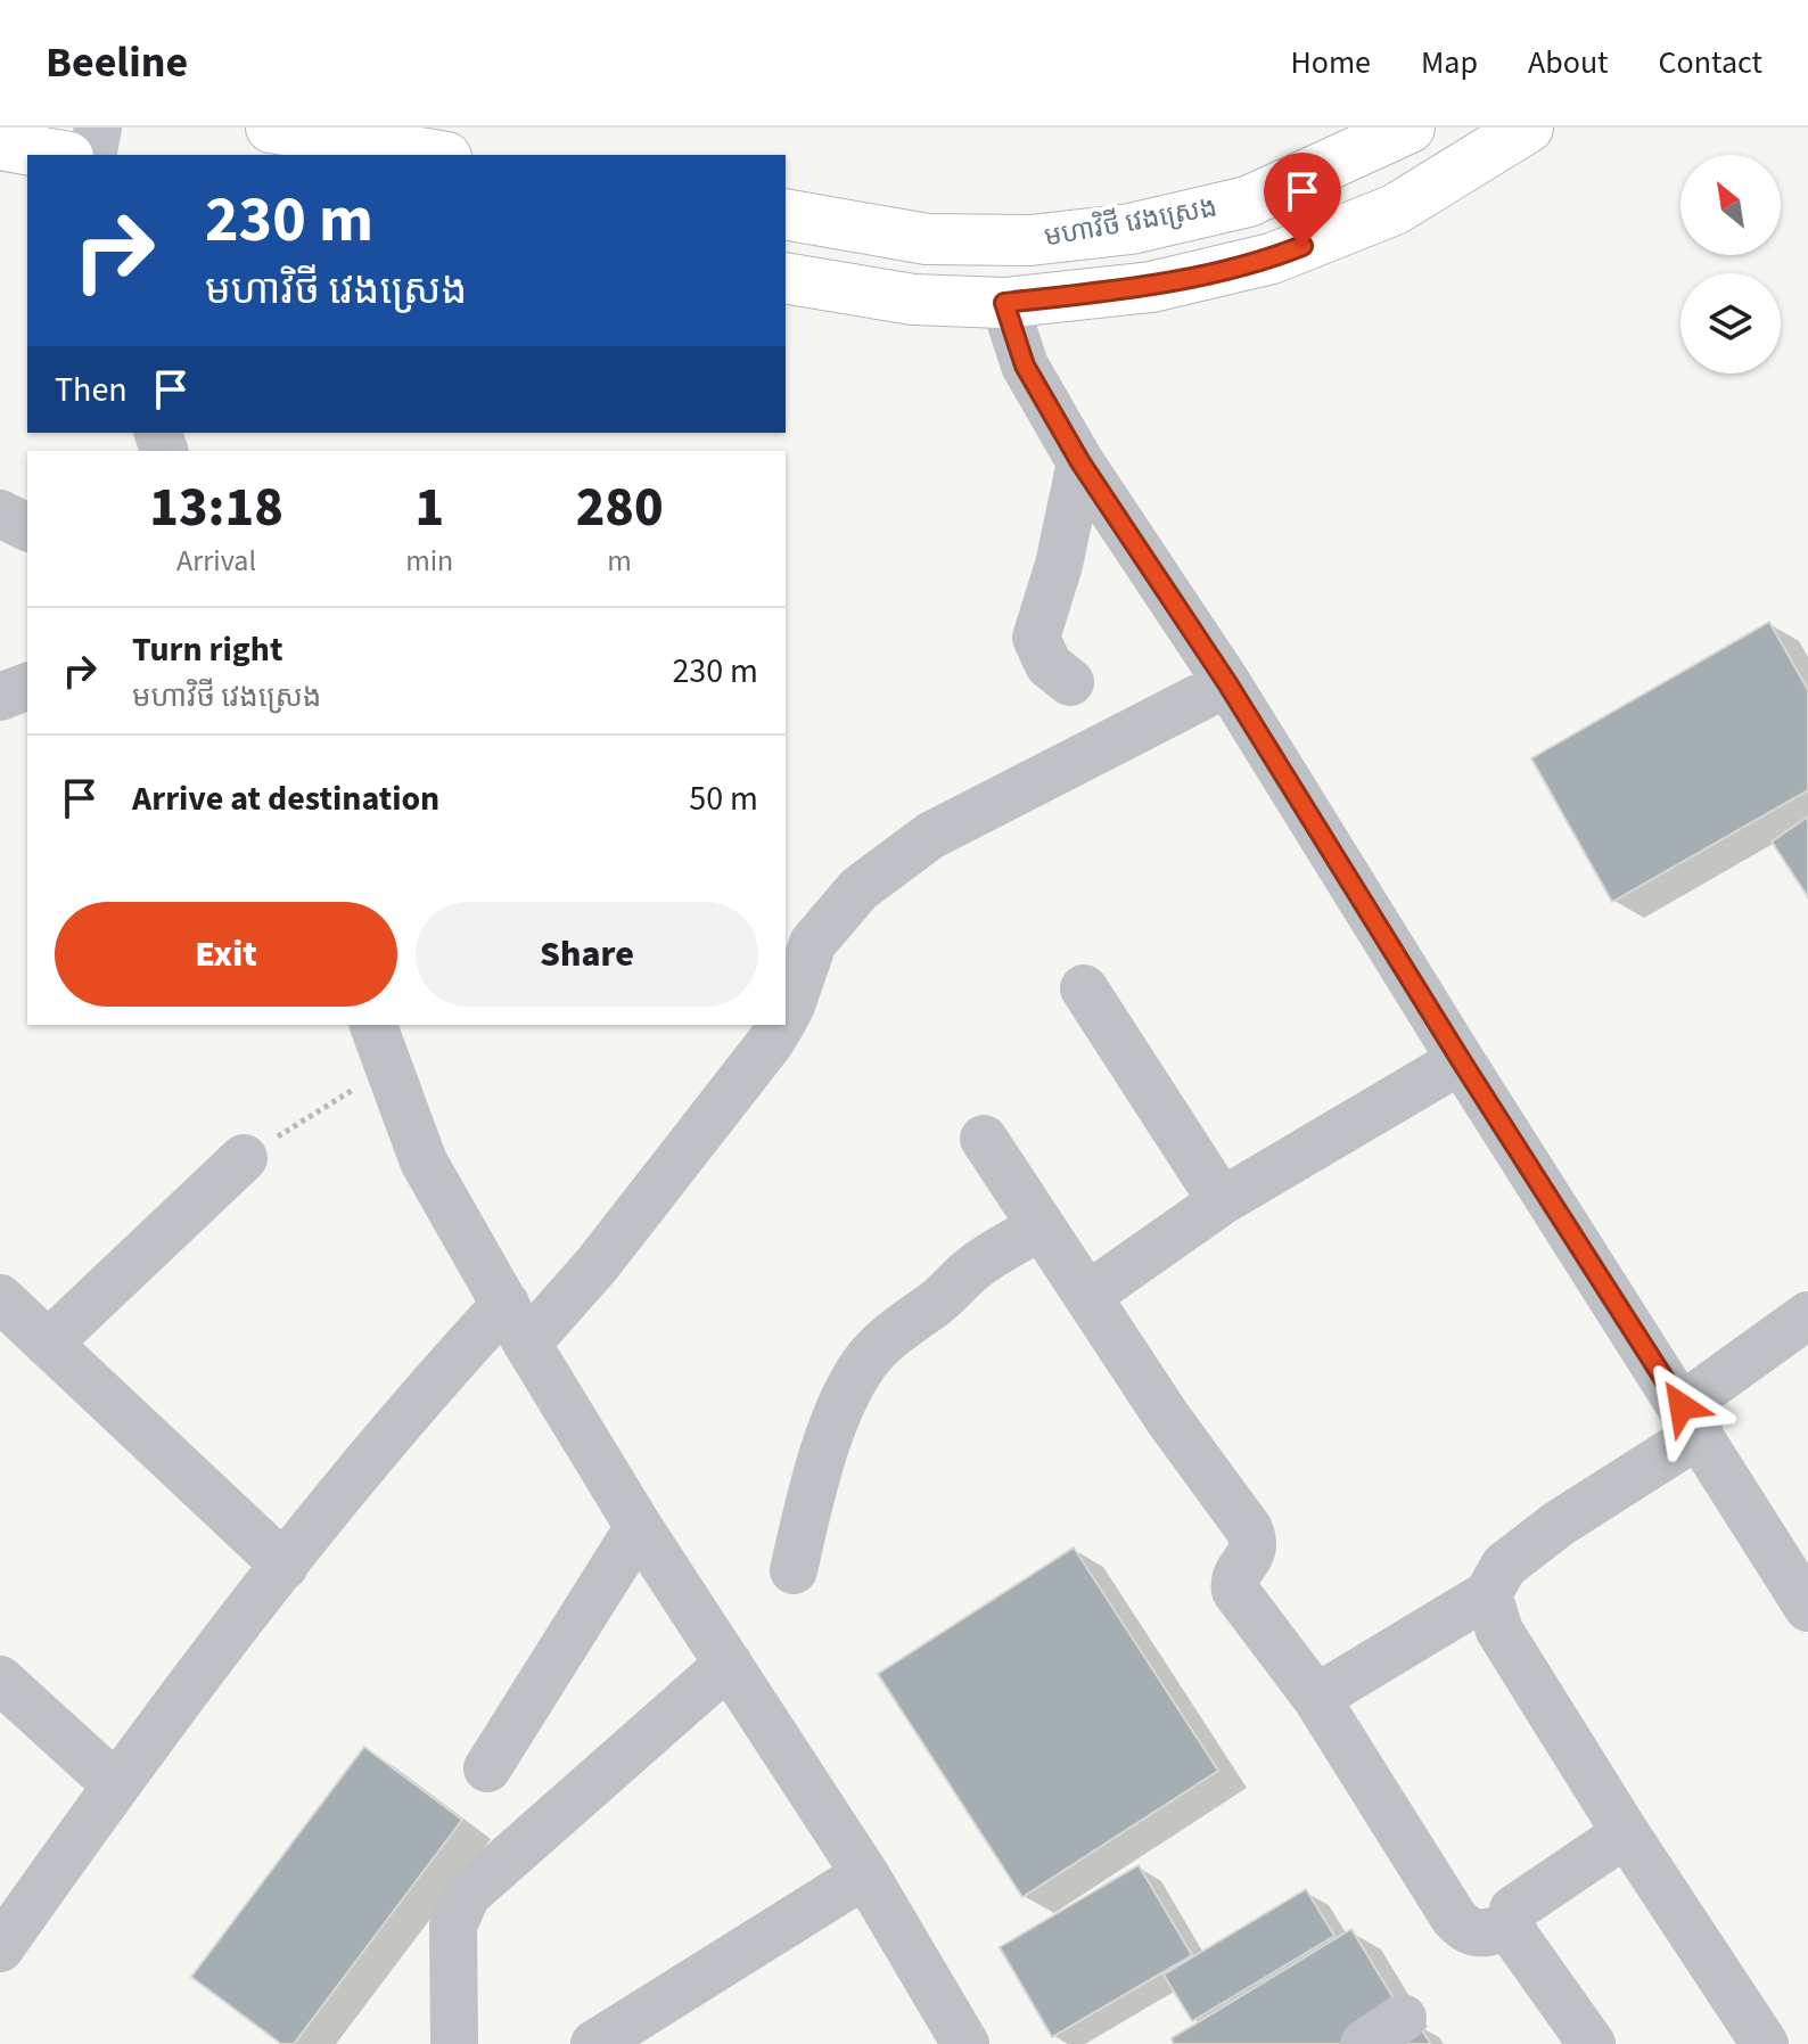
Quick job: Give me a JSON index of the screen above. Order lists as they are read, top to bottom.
{
  "streets": {
    "main road": ["មហាវិថី វេងស្រេង"]
  },
  "north": "top left",
  "page": {
    "header": "Beeline",
    "nav": [
      "Home",
      "Map",
      "About",
      "Contact"
    ],
    "turn": ["230 m", "មហាវិថី វេងស្រេង"],
    "then": "Then",
    "eta": [
      "13:18",
      "Arrival",
      "1",
      "min",
      "280",
      "m"
    ],
    "list": [
      {
        "name": "Turn right",
        "note": "មហាវិថី វេងស្រេង",
        "value": "230 m"
      },
      {
        "name": "Arrive at destination",
        "value": "50 m"
      }
    ],
    "buttons": ["Exit", "Share"]
  }
}
